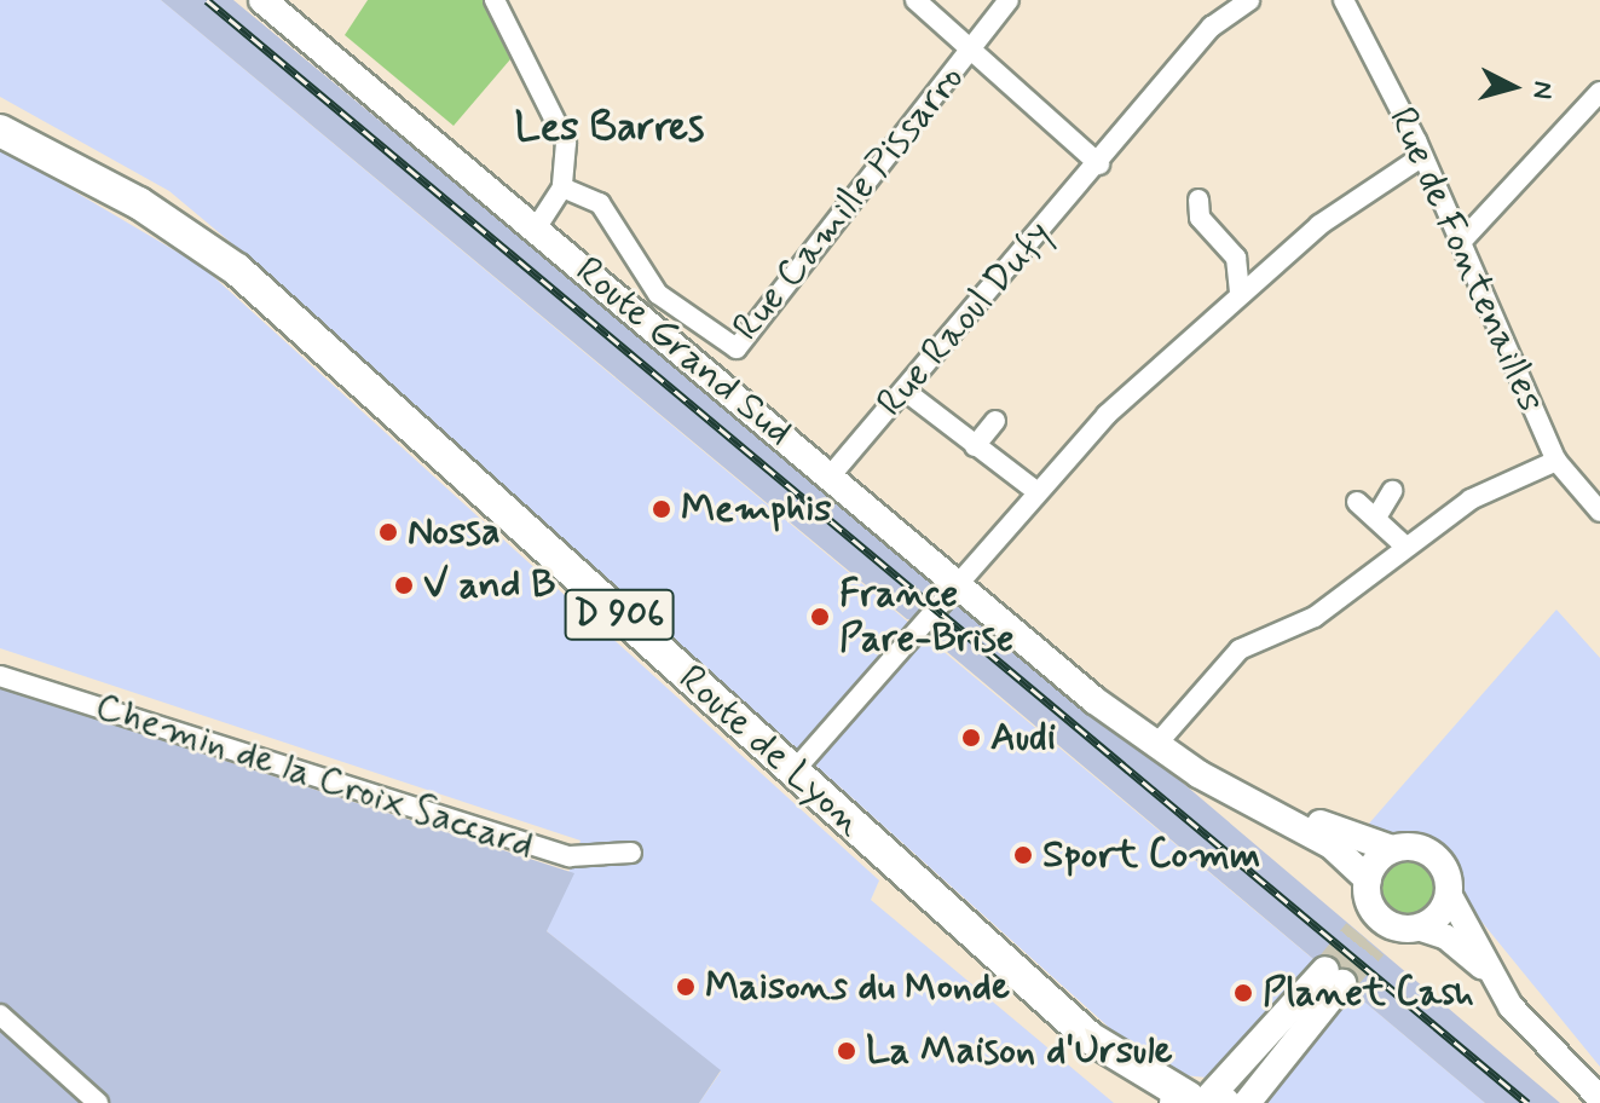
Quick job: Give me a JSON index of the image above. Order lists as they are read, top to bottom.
{
  "streets": {
    "main road": ["Route Grand Sud", "D 906", "Route de Lyon"],
    "street": [
      "Rue Camille Pissarro",
      "Rue de Fontenailles",
      "Rue Raoul Dufy",
      "Chemin de la Croix Saccard"
    ]
  },
  "crossings": [
    ["Rue Raoul Dufy", "Route Grand Sud"]
  ],
  "districts": ["Les Barres"],
  "places": [
    "Memphis",
    "Nossa",
    "V and B",
    "France Pare-Brise",
    "Audi",
    "Sport Comm",
    "Maisons du Monde",
    "Planet Cash",
    "La Maison d'Ursule"
  ],
  "north": "right"
}
